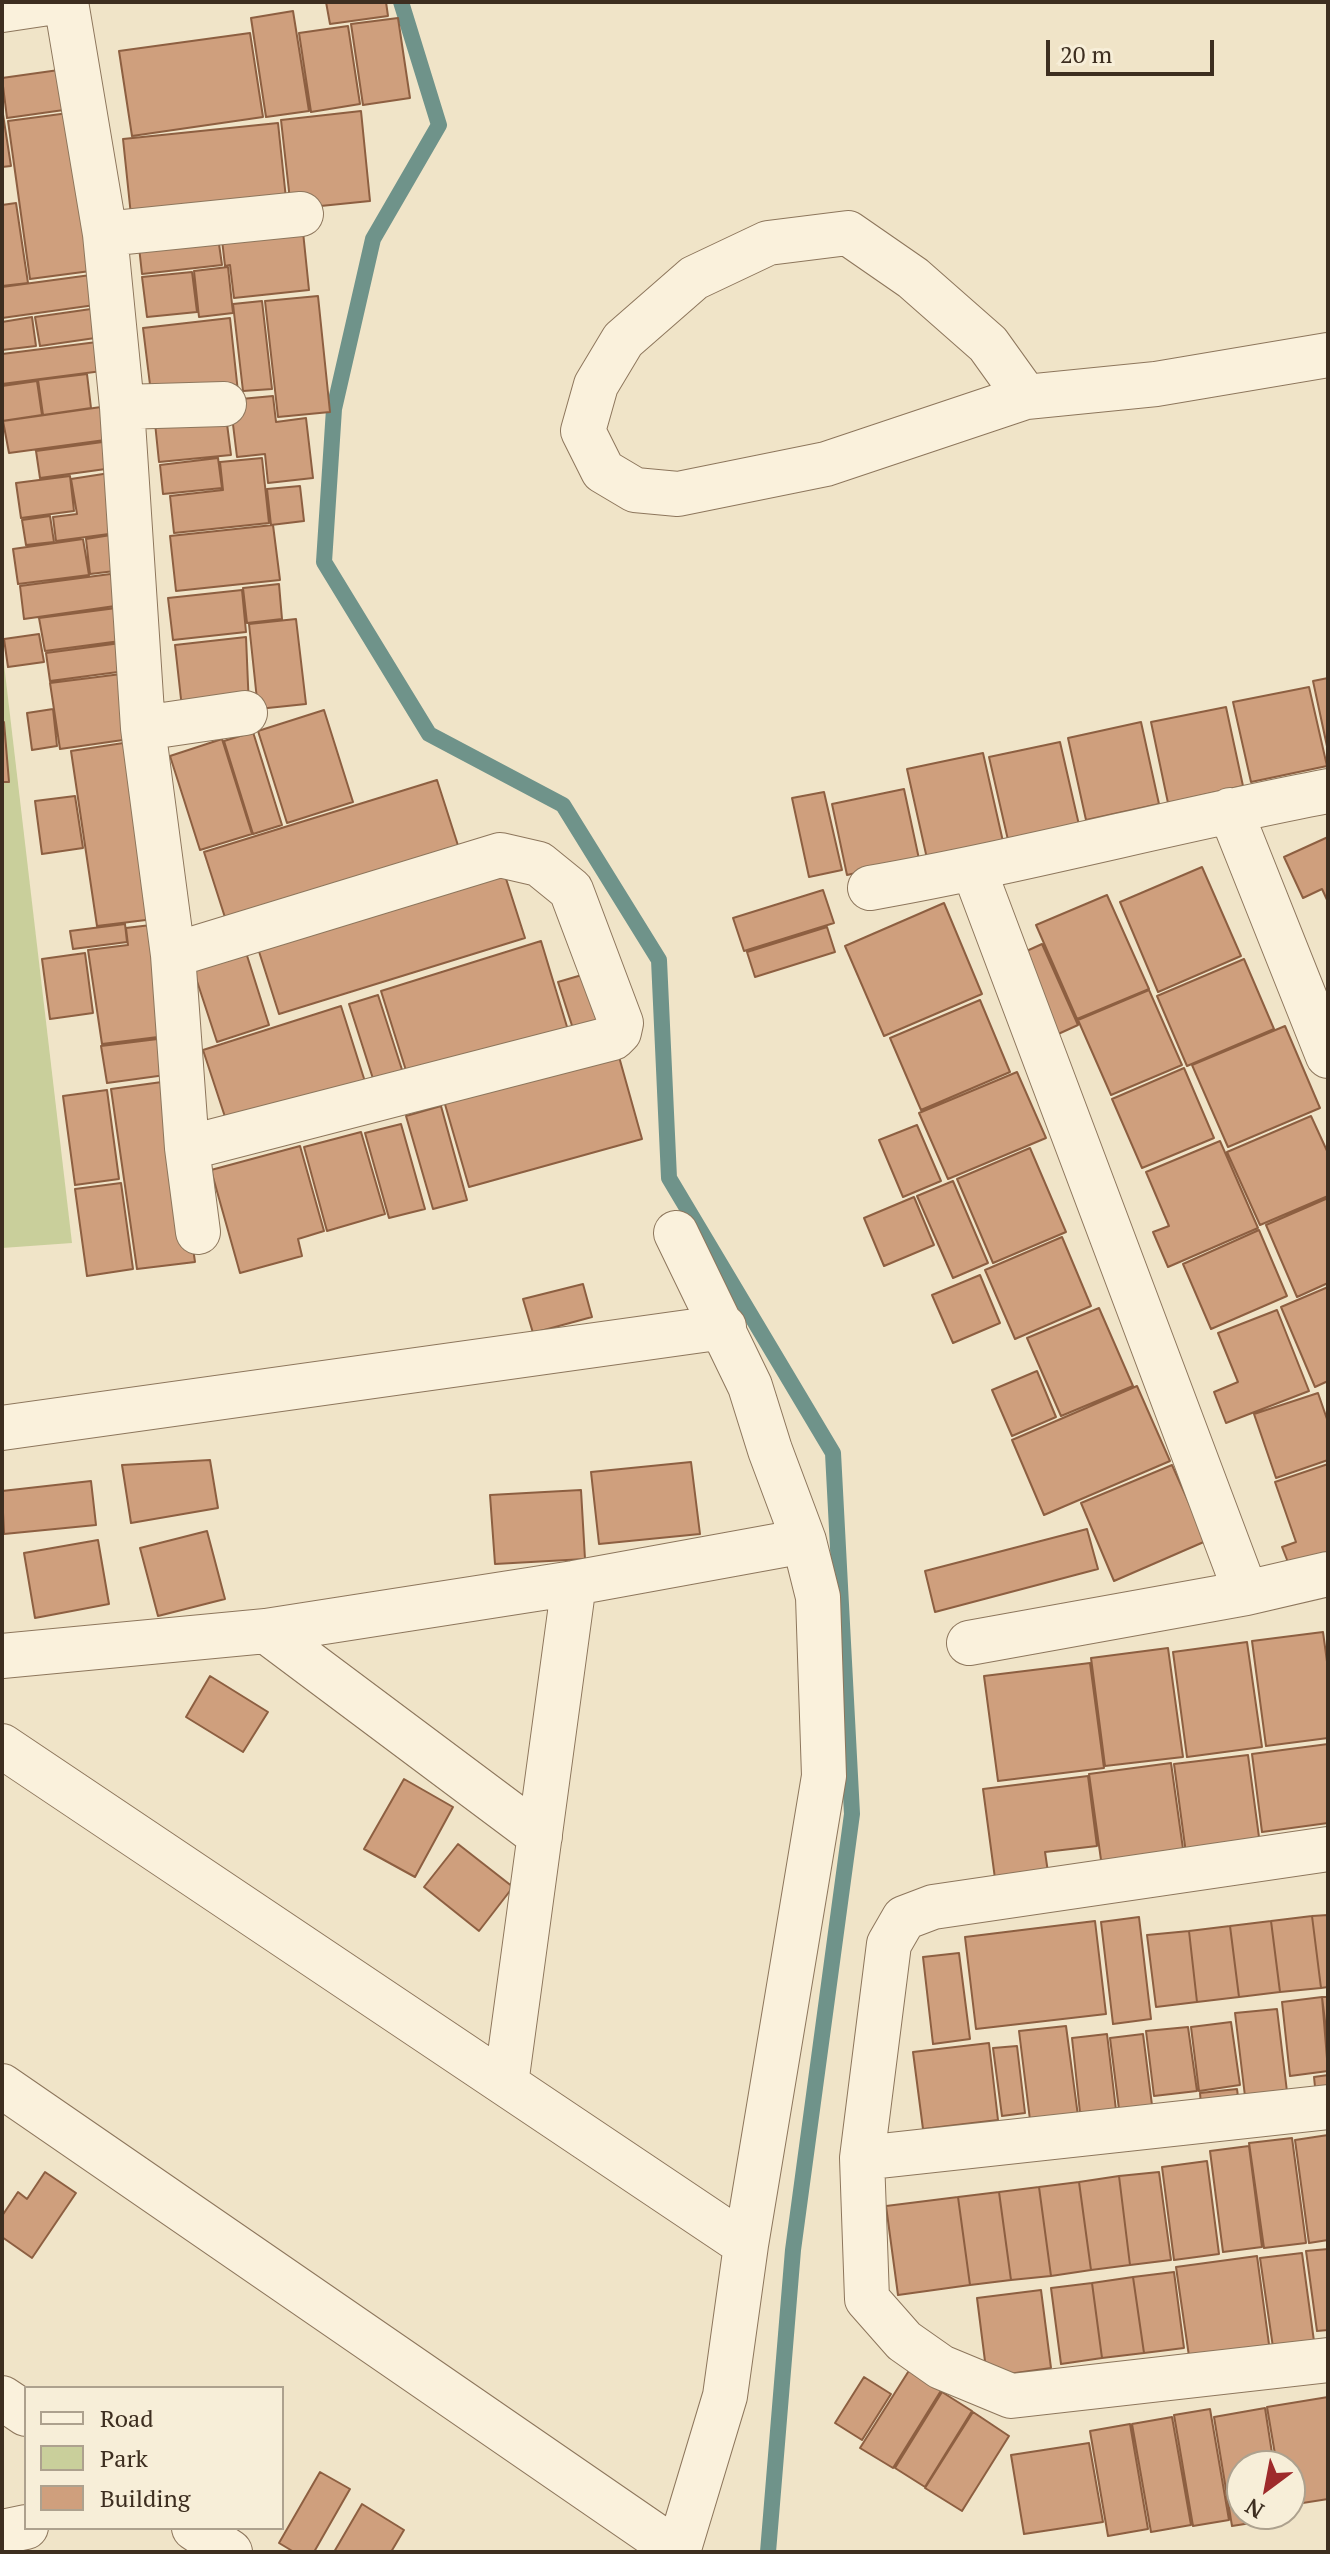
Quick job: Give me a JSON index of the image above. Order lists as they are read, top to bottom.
{
  "legend": ["Road", "Park", "Building"],
  "scale_bar": "20 m",
  "north": "bottom left"
}
